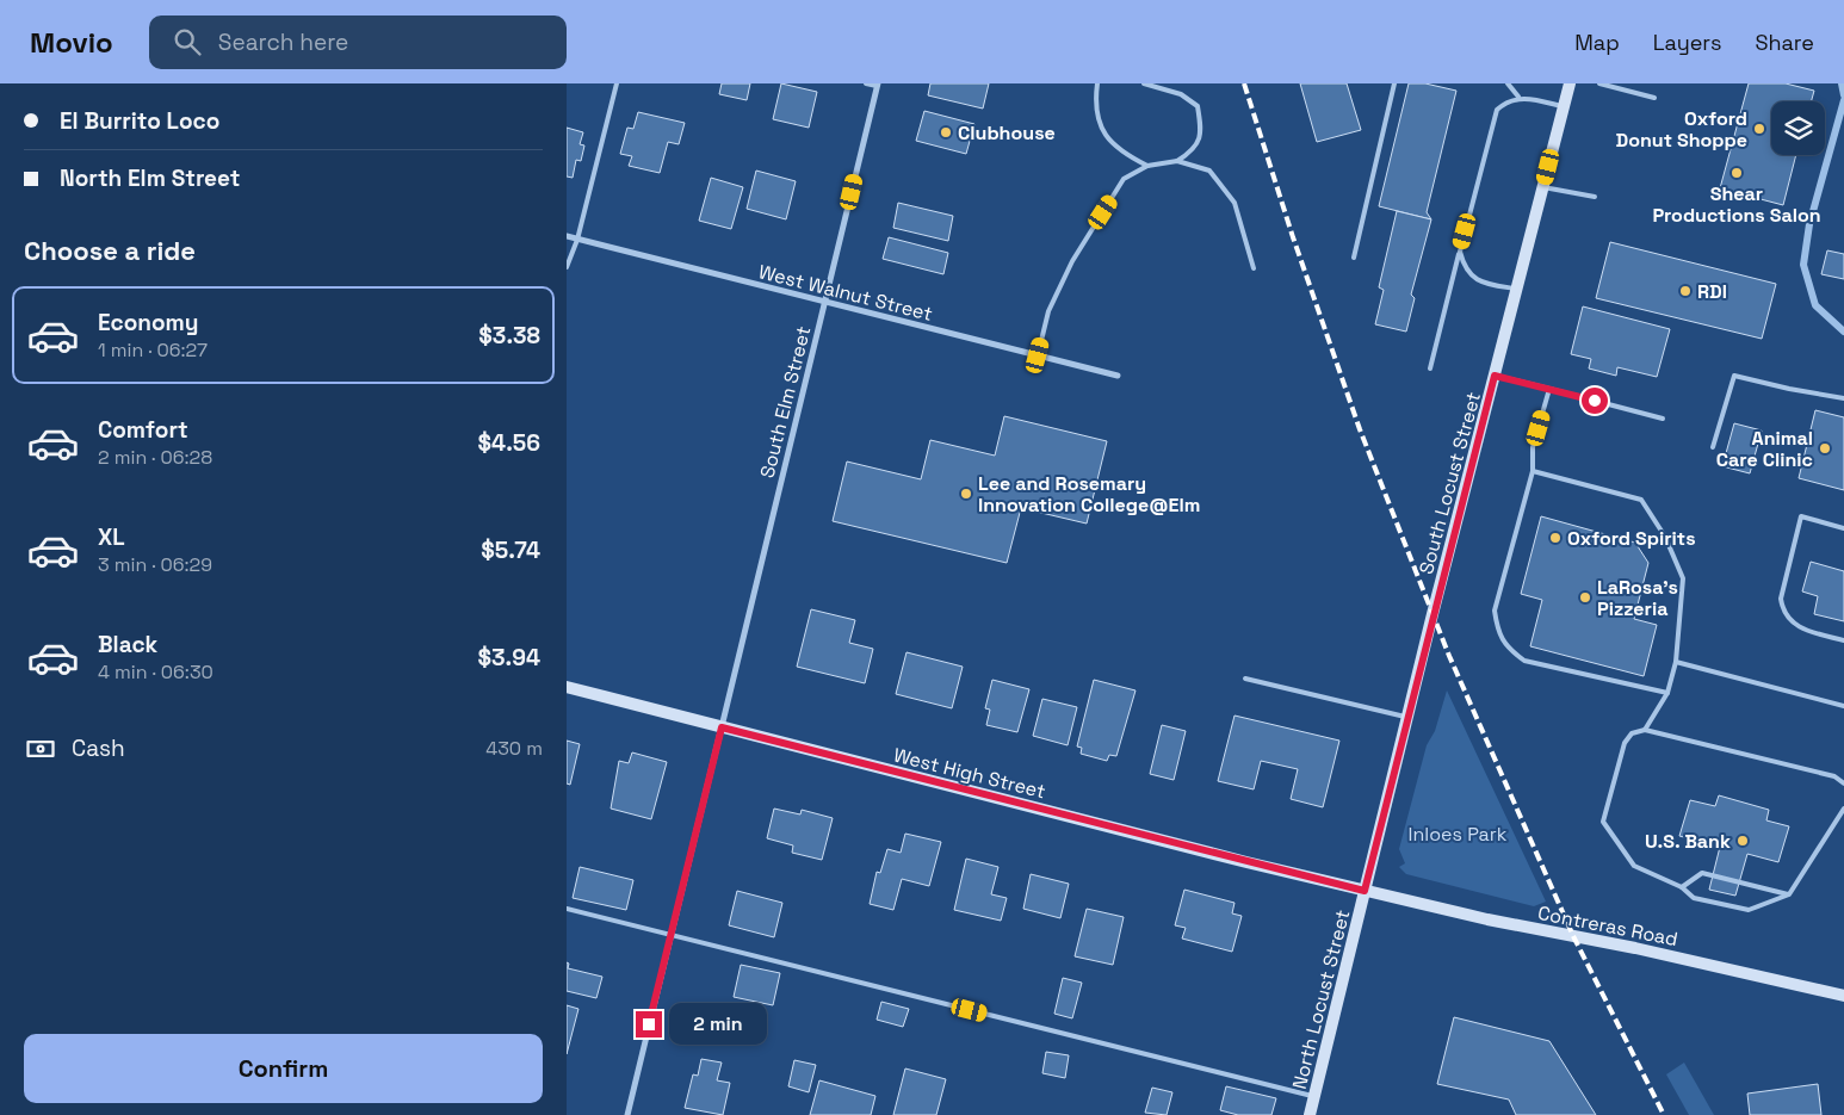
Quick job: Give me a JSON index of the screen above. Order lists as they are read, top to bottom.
{
  "streets": {
    "street": [
      "West Walnut Street",
      "South Elm Street",
      "South Locust Street",
      "West High Street",
      "Contreras Road",
      "North Locust Street"
    ]
  },
  "crossings": [
    ["West Walnut Street", "South Elm Street"],
    ["South Elm Street", "West High Street"],
    ["South Locust Street", "West High Street"],
    ["South Locust Street", "Contreras Road"],
    ["South Locust Street", "North Locust Street"],
    ["West High Street", "Contreras Road"],
    ["West High Street", "North Locust Street"],
    ["Contreras Road", "North Locust Street"]
  ],
  "parks": ["Inloes Park"],
  "places": [
    "Oxford Donut Shoppe",
    "Clubhouse",
    "Shear Productions Salon",
    "RDI",
    "Animal Care Clinic",
    "Lee and Rosemary Innovation College@Elm",
    "Oxford Spirits",
    "LaRosa's Pizzeria",
    "U.S. Bank"
  ],
  "page": {
    "header": "Movio",
    "search": "Search here",
    "nav": ["Map", "Layers", "Share"],
    "banner": ["El Burrito Loco", "North Elm Street"],
    "heading": "Choose a ride",
    "list": [
      {
        "name": "Economy",
        "note": "1 min · 06:27",
        "value": "$3.38"
      },
      {
        "name": "Comfort",
        "note": "2 min · 06:28",
        "value": "$4.56"
      },
      {
        "name": "XL",
        "note": "3 min · 06:29",
        "value": "$5.74"
      },
      {
        "name": "Black",
        "note": "4 min · 06:30",
        "value": "$3.94"
      }
    ],
    "pay": ["Cash", "430 m"],
    "bubble": "2 min",
    "buttons": "Confirm"
  }
}
